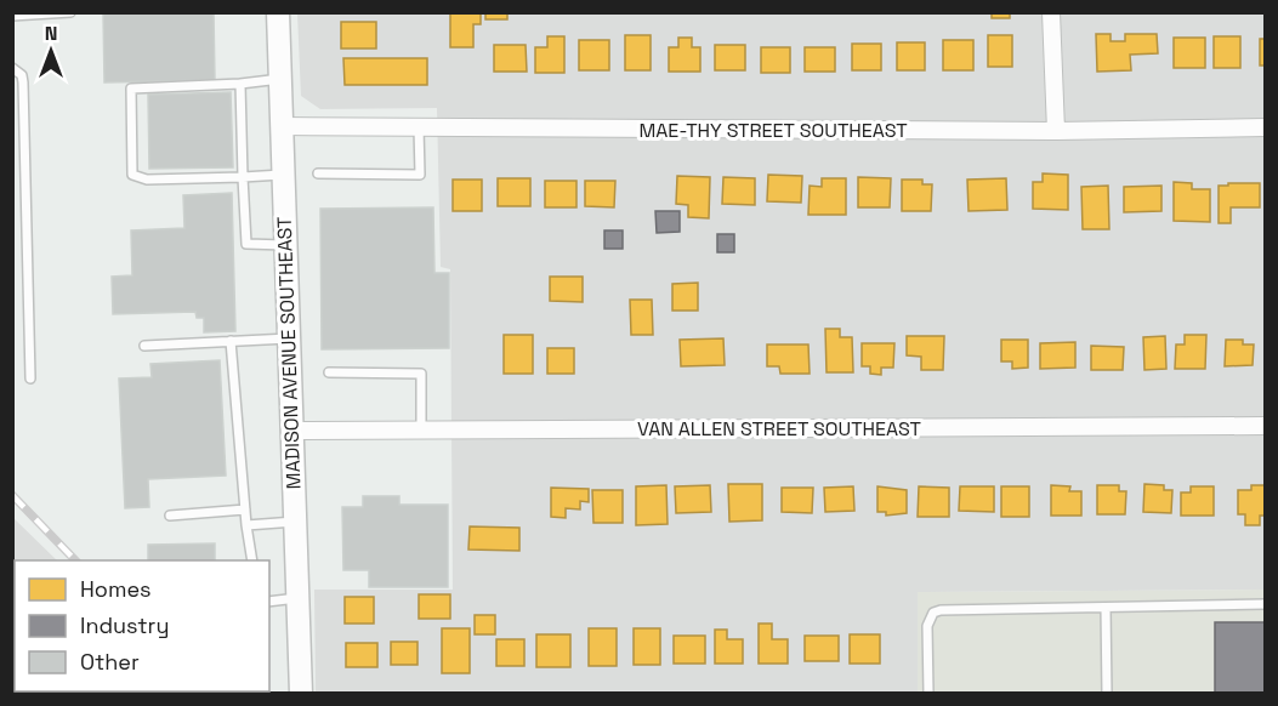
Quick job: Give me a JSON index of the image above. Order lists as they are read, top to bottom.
{
  "streets": {
    "street": ["MAE-THY STREET SOUTHEAST", "MADISON AVENUE SOUTHEAST", "VAN ALLEN STREET SOUTHEAST"]
  },
  "crossings": [
    ["MAE-THY STREET SOUTHEAST", "MADISON AVENUE SOUTHEAST"],
    ["MADISON AVENUE SOUTHEAST", "VAN ALLEN STREET SOUTHEAST"]
  ],
  "legend": ["Homes", "Industry", "Other"],
  "north": "top"
}
